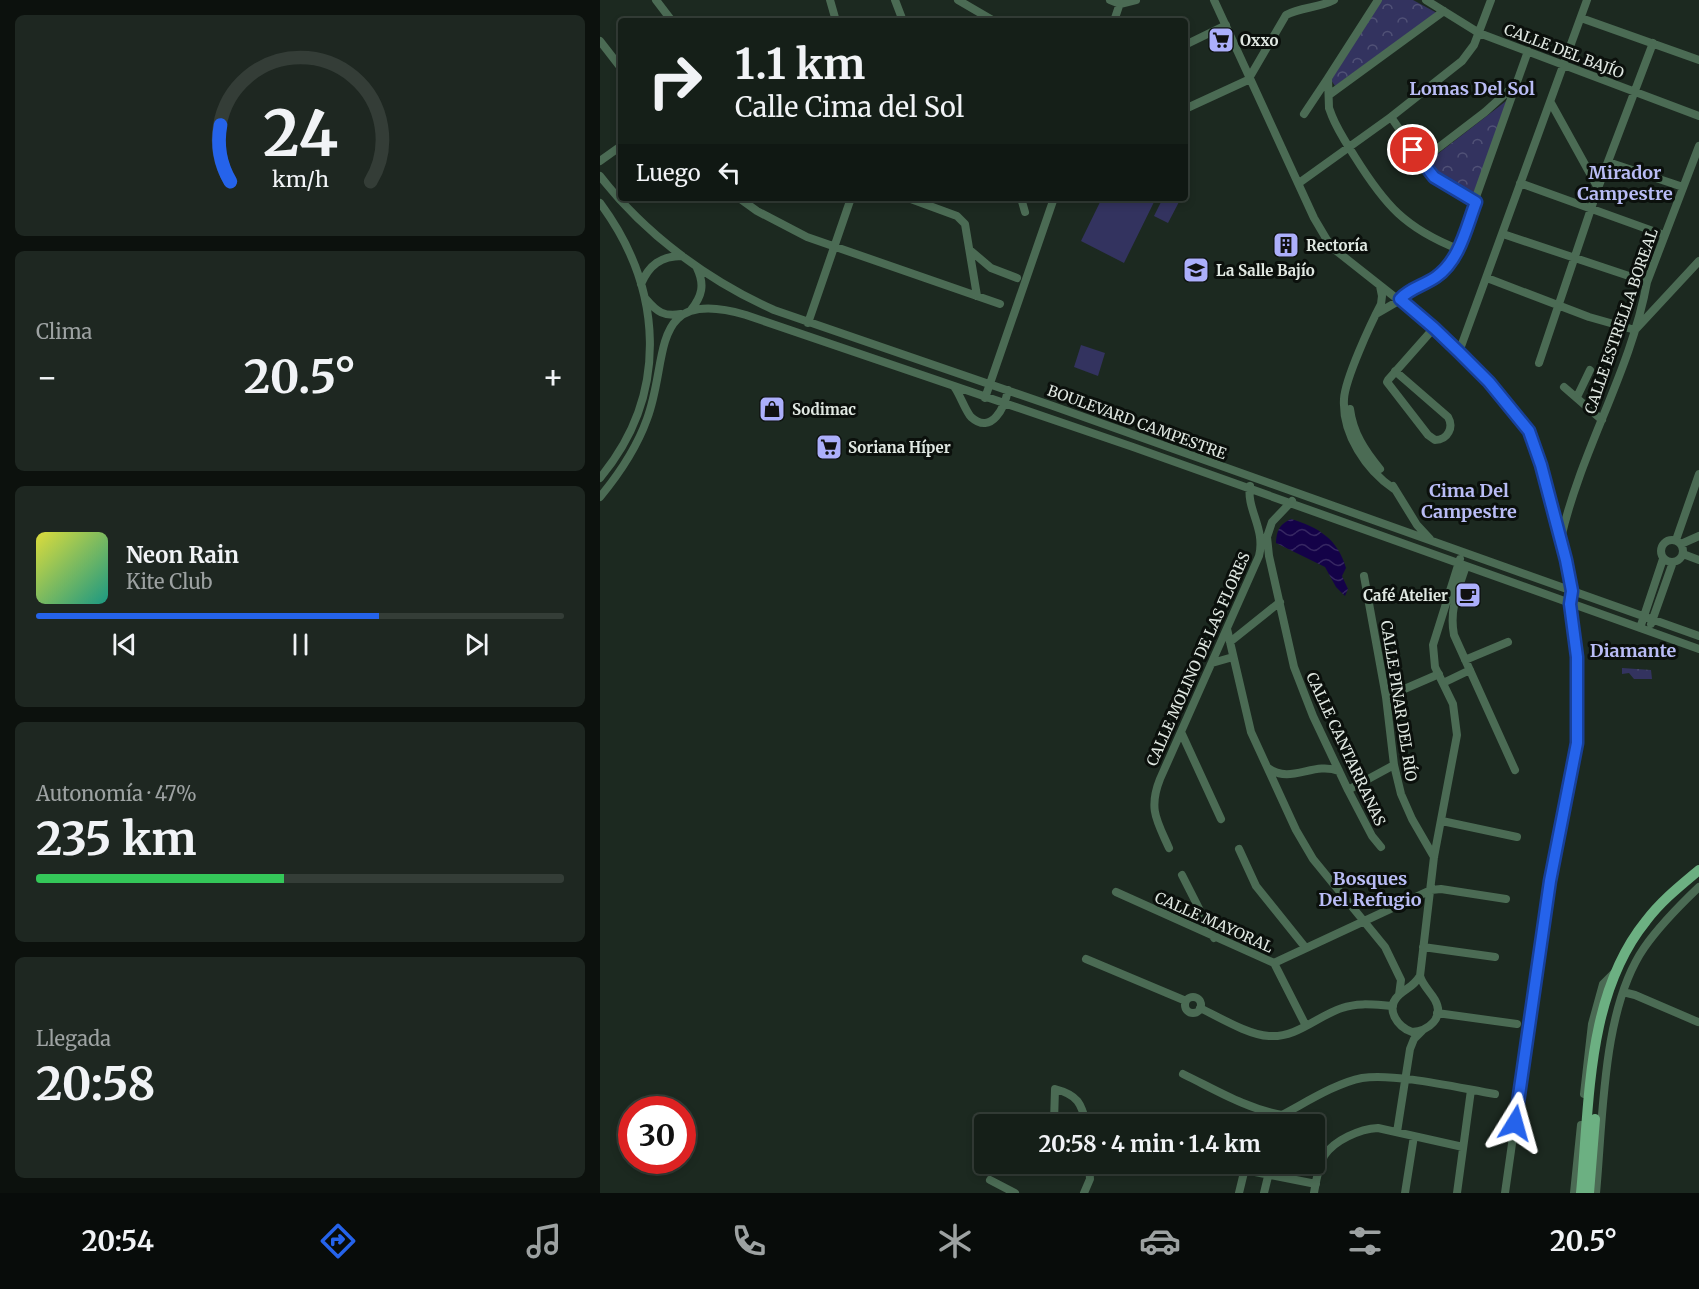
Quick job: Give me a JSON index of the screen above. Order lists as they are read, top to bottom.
{
  "streets": {
    "street": [
      "CALLE DEL BAJÍO",
      "CALLE ESTRELLA BOREAL",
      "BOULEVARD CAMPESTRE",
      "CALLE MOLINO DE LAS FLORES",
      "CALLE PINAR DEL RÍO",
      "CALLE CANTARRANAS",
      "CALLE MAYORAL"
    ]
  },
  "crossings": [
    ["BOULEVARD CAMPESTRE", "CALLE MOLINO DE LAS FLORES"],
    ["BOULEVARD CAMPESTRE", "CALLE CANTARRANAS"]
  ],
  "districts": [
    "Lomas Del Sol",
    "Mirador Campestre",
    "Cima Del Campestre",
    "Diamante",
    "Bosques Del Refugio"
  ],
  "places": {
    "supermarket": ["Oxxo", "Soriana Híper"],
    "building": ["Rectoría"],
    "school or university": ["La Salle Bajío"],
    "shop": ["Sodimac"],
    "cafe": ["Café Atelier"]
  },
  "page": {
    "turn": ["1.1 km", "Calle Cima del Sol"],
    "then": "Luego",
    "tile": [
      "Clima",
      ["Autonomía · 47%", "235 km"],
      ["Llegada", "20:58"]
    ],
    "heat": ["−", "20.5°", "+"],
    "song": ["Neon Rain", "Kite Club"],
    "limit": "30",
    "trip": "20:58 · 4 min · 1.4 km",
    "tabs": ["20:54", "20.5°"],
    "gauge": ["24", "km/h"]
  }
}
